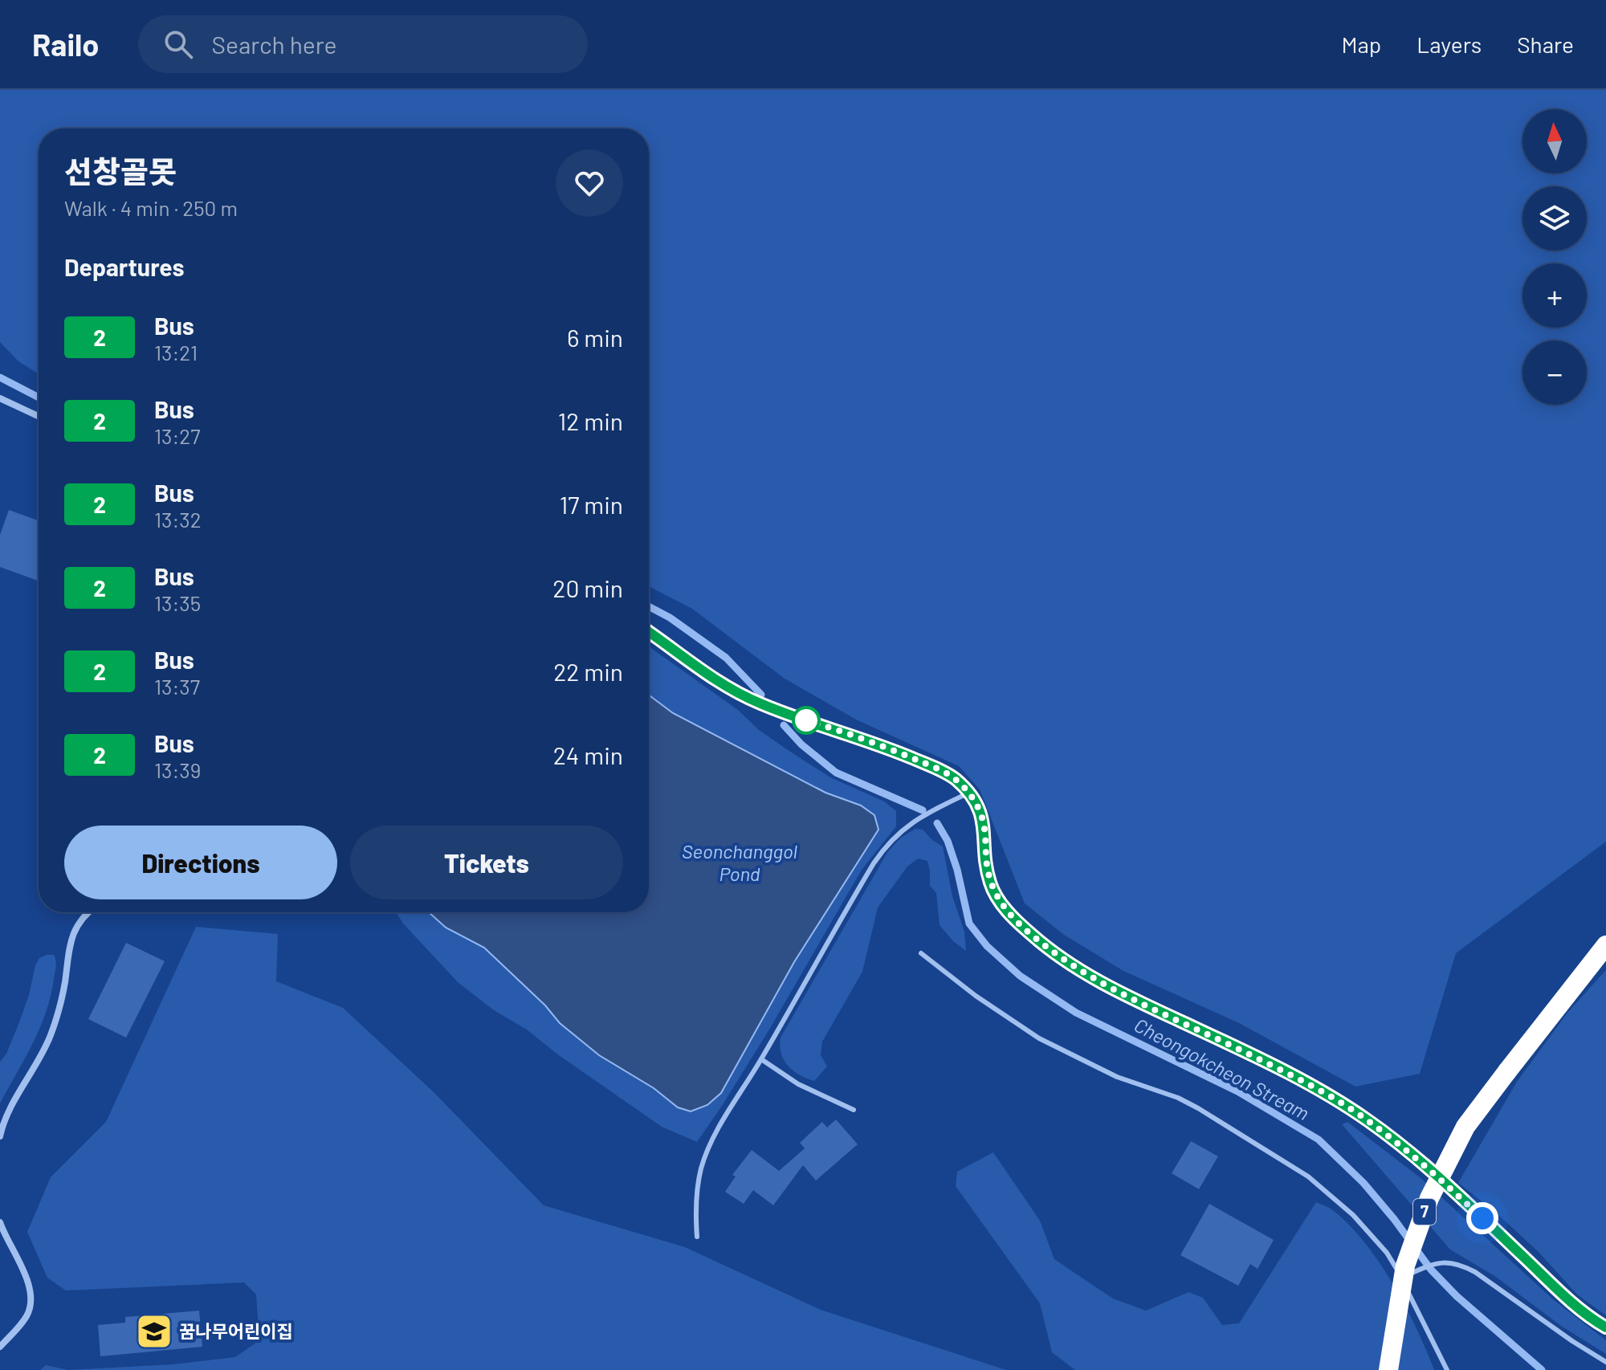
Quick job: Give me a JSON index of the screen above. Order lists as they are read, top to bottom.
{
  "streets": {
    "highway": ["7"]
  },
  "water": ["Seonchanggol Pond", "Cheongokcheon Stream"],
  "places": {
    "school or university": ["꿈나무어린이집"]
  },
  "lines": ["bus line 2"],
  "north": "top",
  "page": {
    "header": "Railo",
    "search": "Search here",
    "nav": ["Map", "Layers", "Share"],
    "map_buttons": ["+", "−"],
    "heading": [
      ["선창골못", "Walk · 4 min · 250 m"],
      "Departures"
    ],
    "list": [
      {
        "mark": "2",
        "name": "Bus",
        "note": "13:21",
        "value": "6 min"
      },
      {
        "mark": "2",
        "name": "Bus",
        "note": "13:27",
        "value": "12 min"
      },
      {
        "mark": "2",
        "name": "Bus",
        "note": "13:32",
        "value": "17 min"
      },
      {
        "mark": "2",
        "name": "Bus",
        "note": "13:35",
        "value": "20 min"
      },
      {
        "mark": "2",
        "name": "Bus",
        "note": "13:37",
        "value": "22 min"
      },
      {
        "mark": "2",
        "name": "Bus",
        "note": "13:39",
        "value": "24 min"
      }
    ],
    "buttons": ["Directions", "Tickets"]
  }
}
